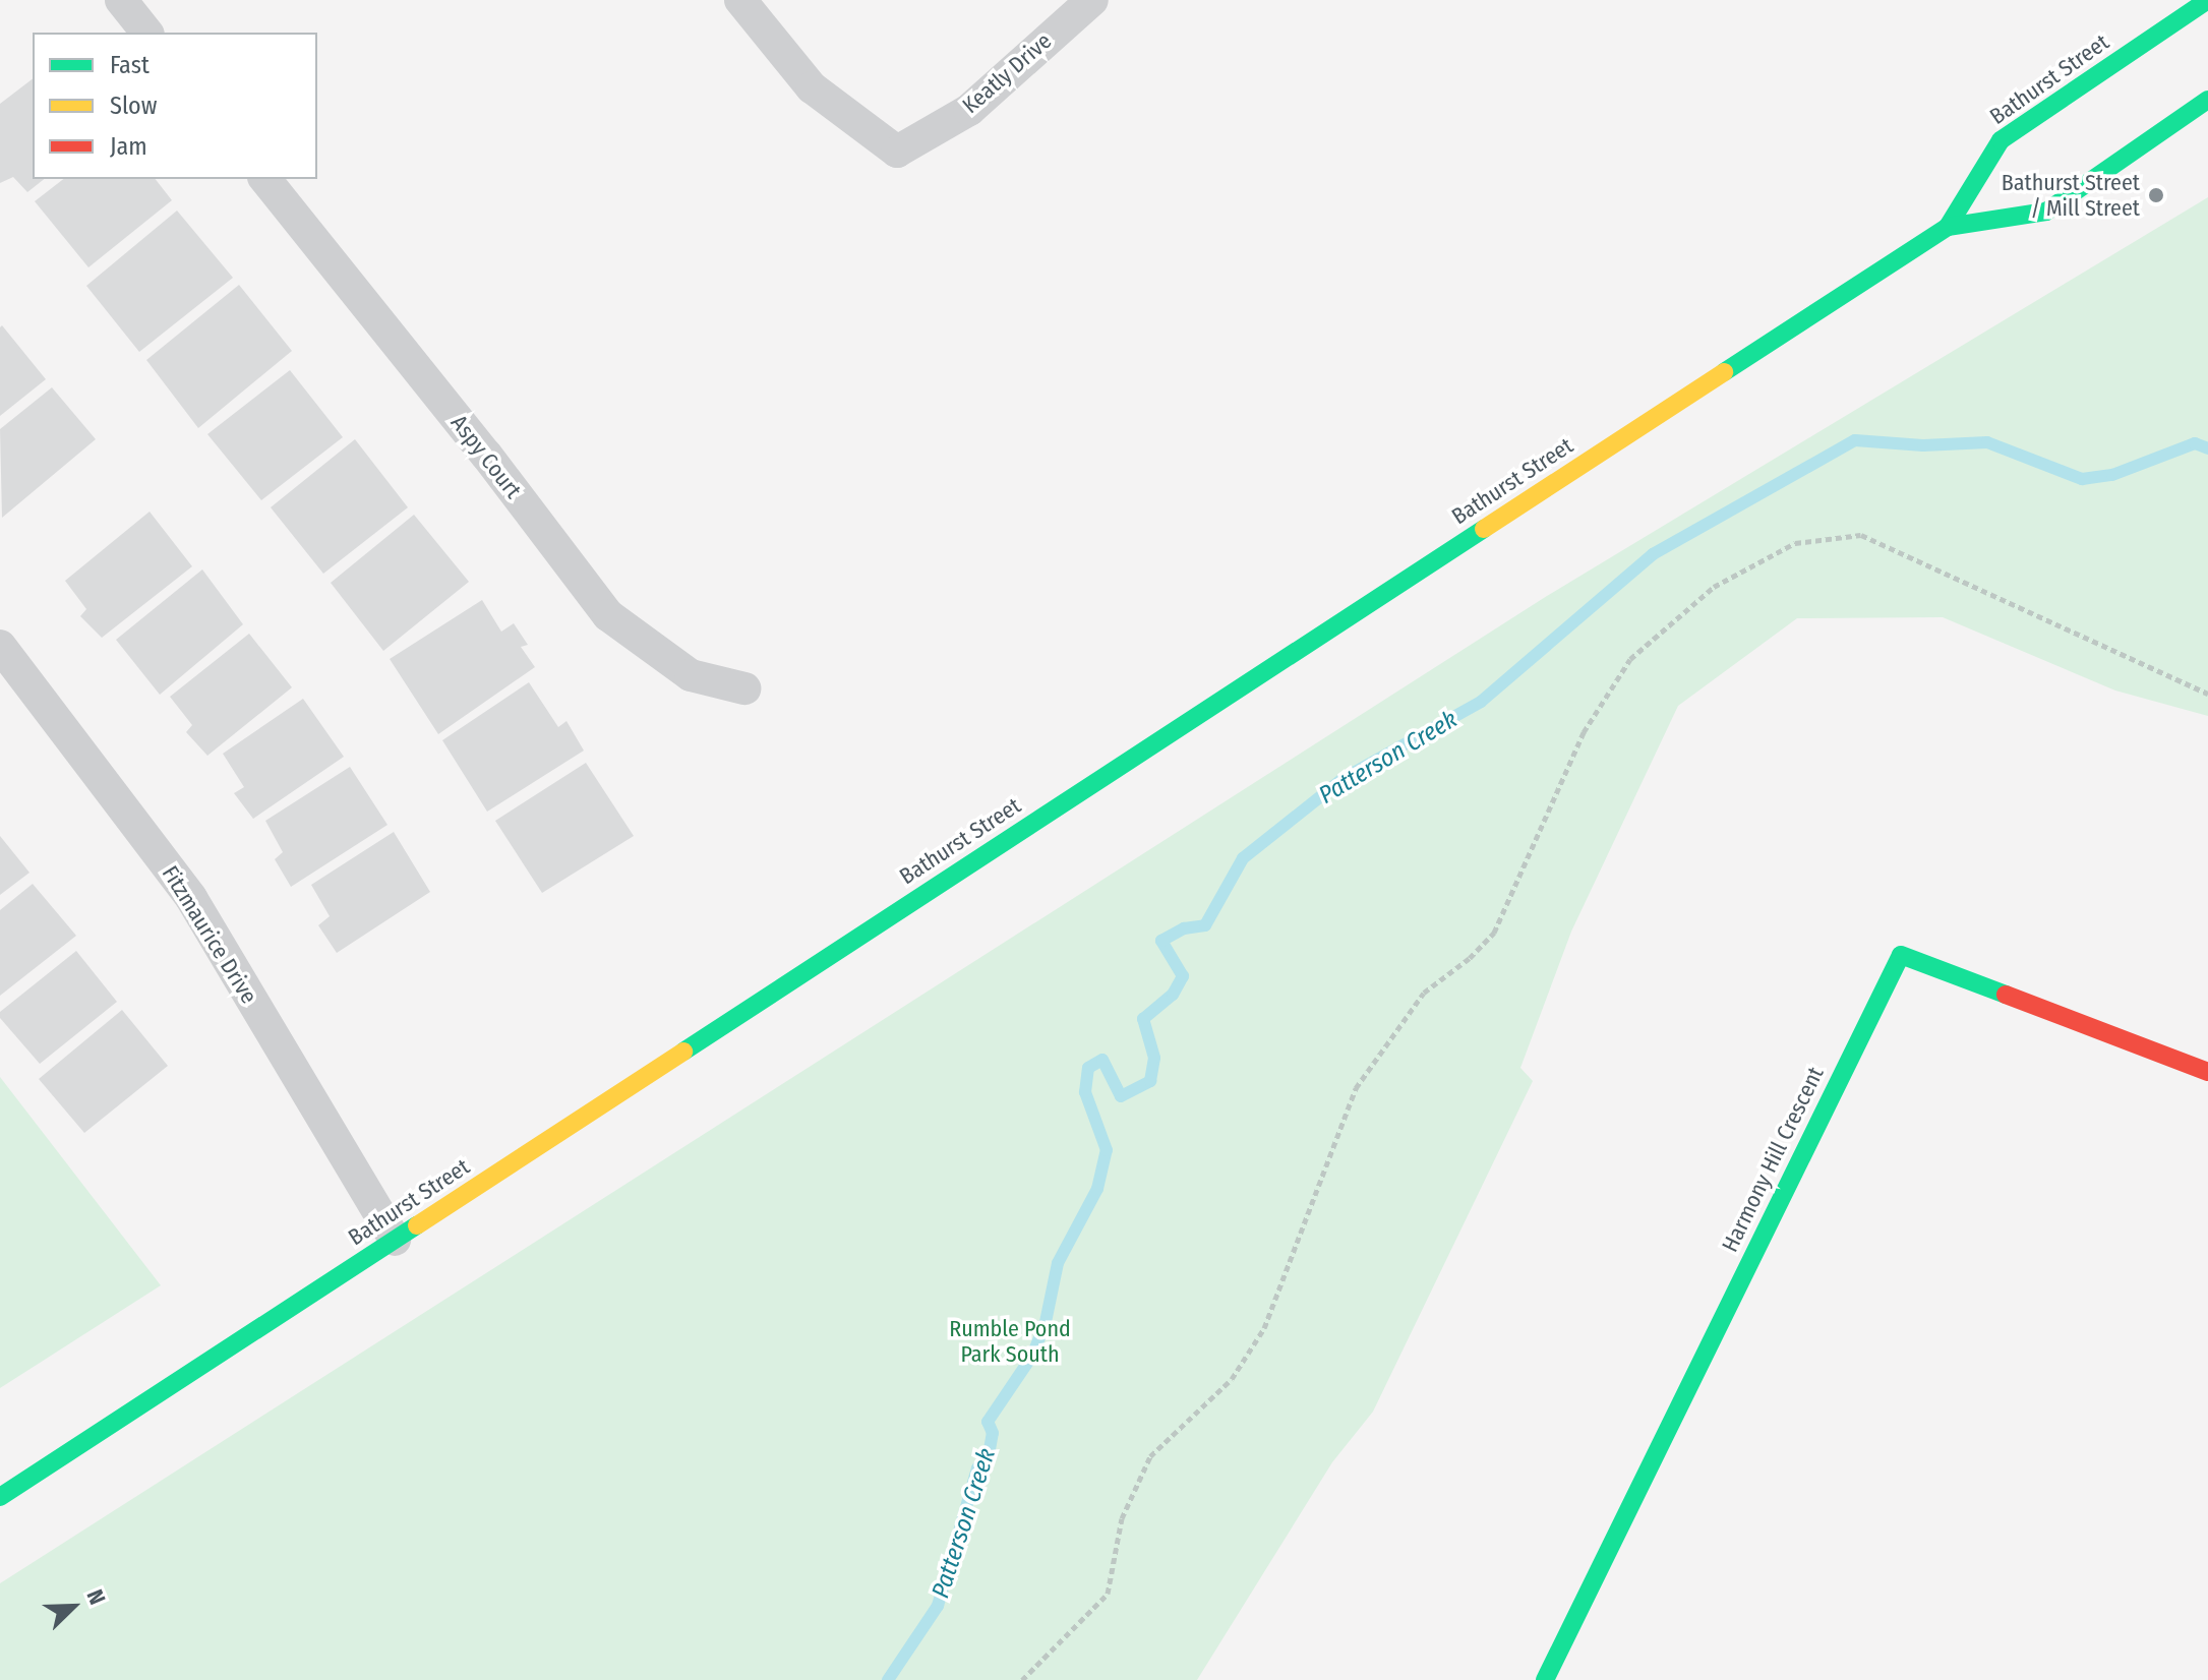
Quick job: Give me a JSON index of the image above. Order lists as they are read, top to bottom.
{
  "streets": {
    "main road": ["Bathurst Street", "Harmony Hill Crescent"],
    "street": ["Keatly Drive", "Aspy Court", "Fitzmaurice Drive"]
  },
  "crossings": [
    ["Bathurst Street", "Fitzmaurice Drive"]
  ],
  "water": ["Patterson Creek"],
  "parks": ["Rumble Pond Park South"],
  "places": ["Bathurst Street / Mill Street"],
  "legend": ["Fast", "Slow", "Jam"],
  "north": "top right"
}
